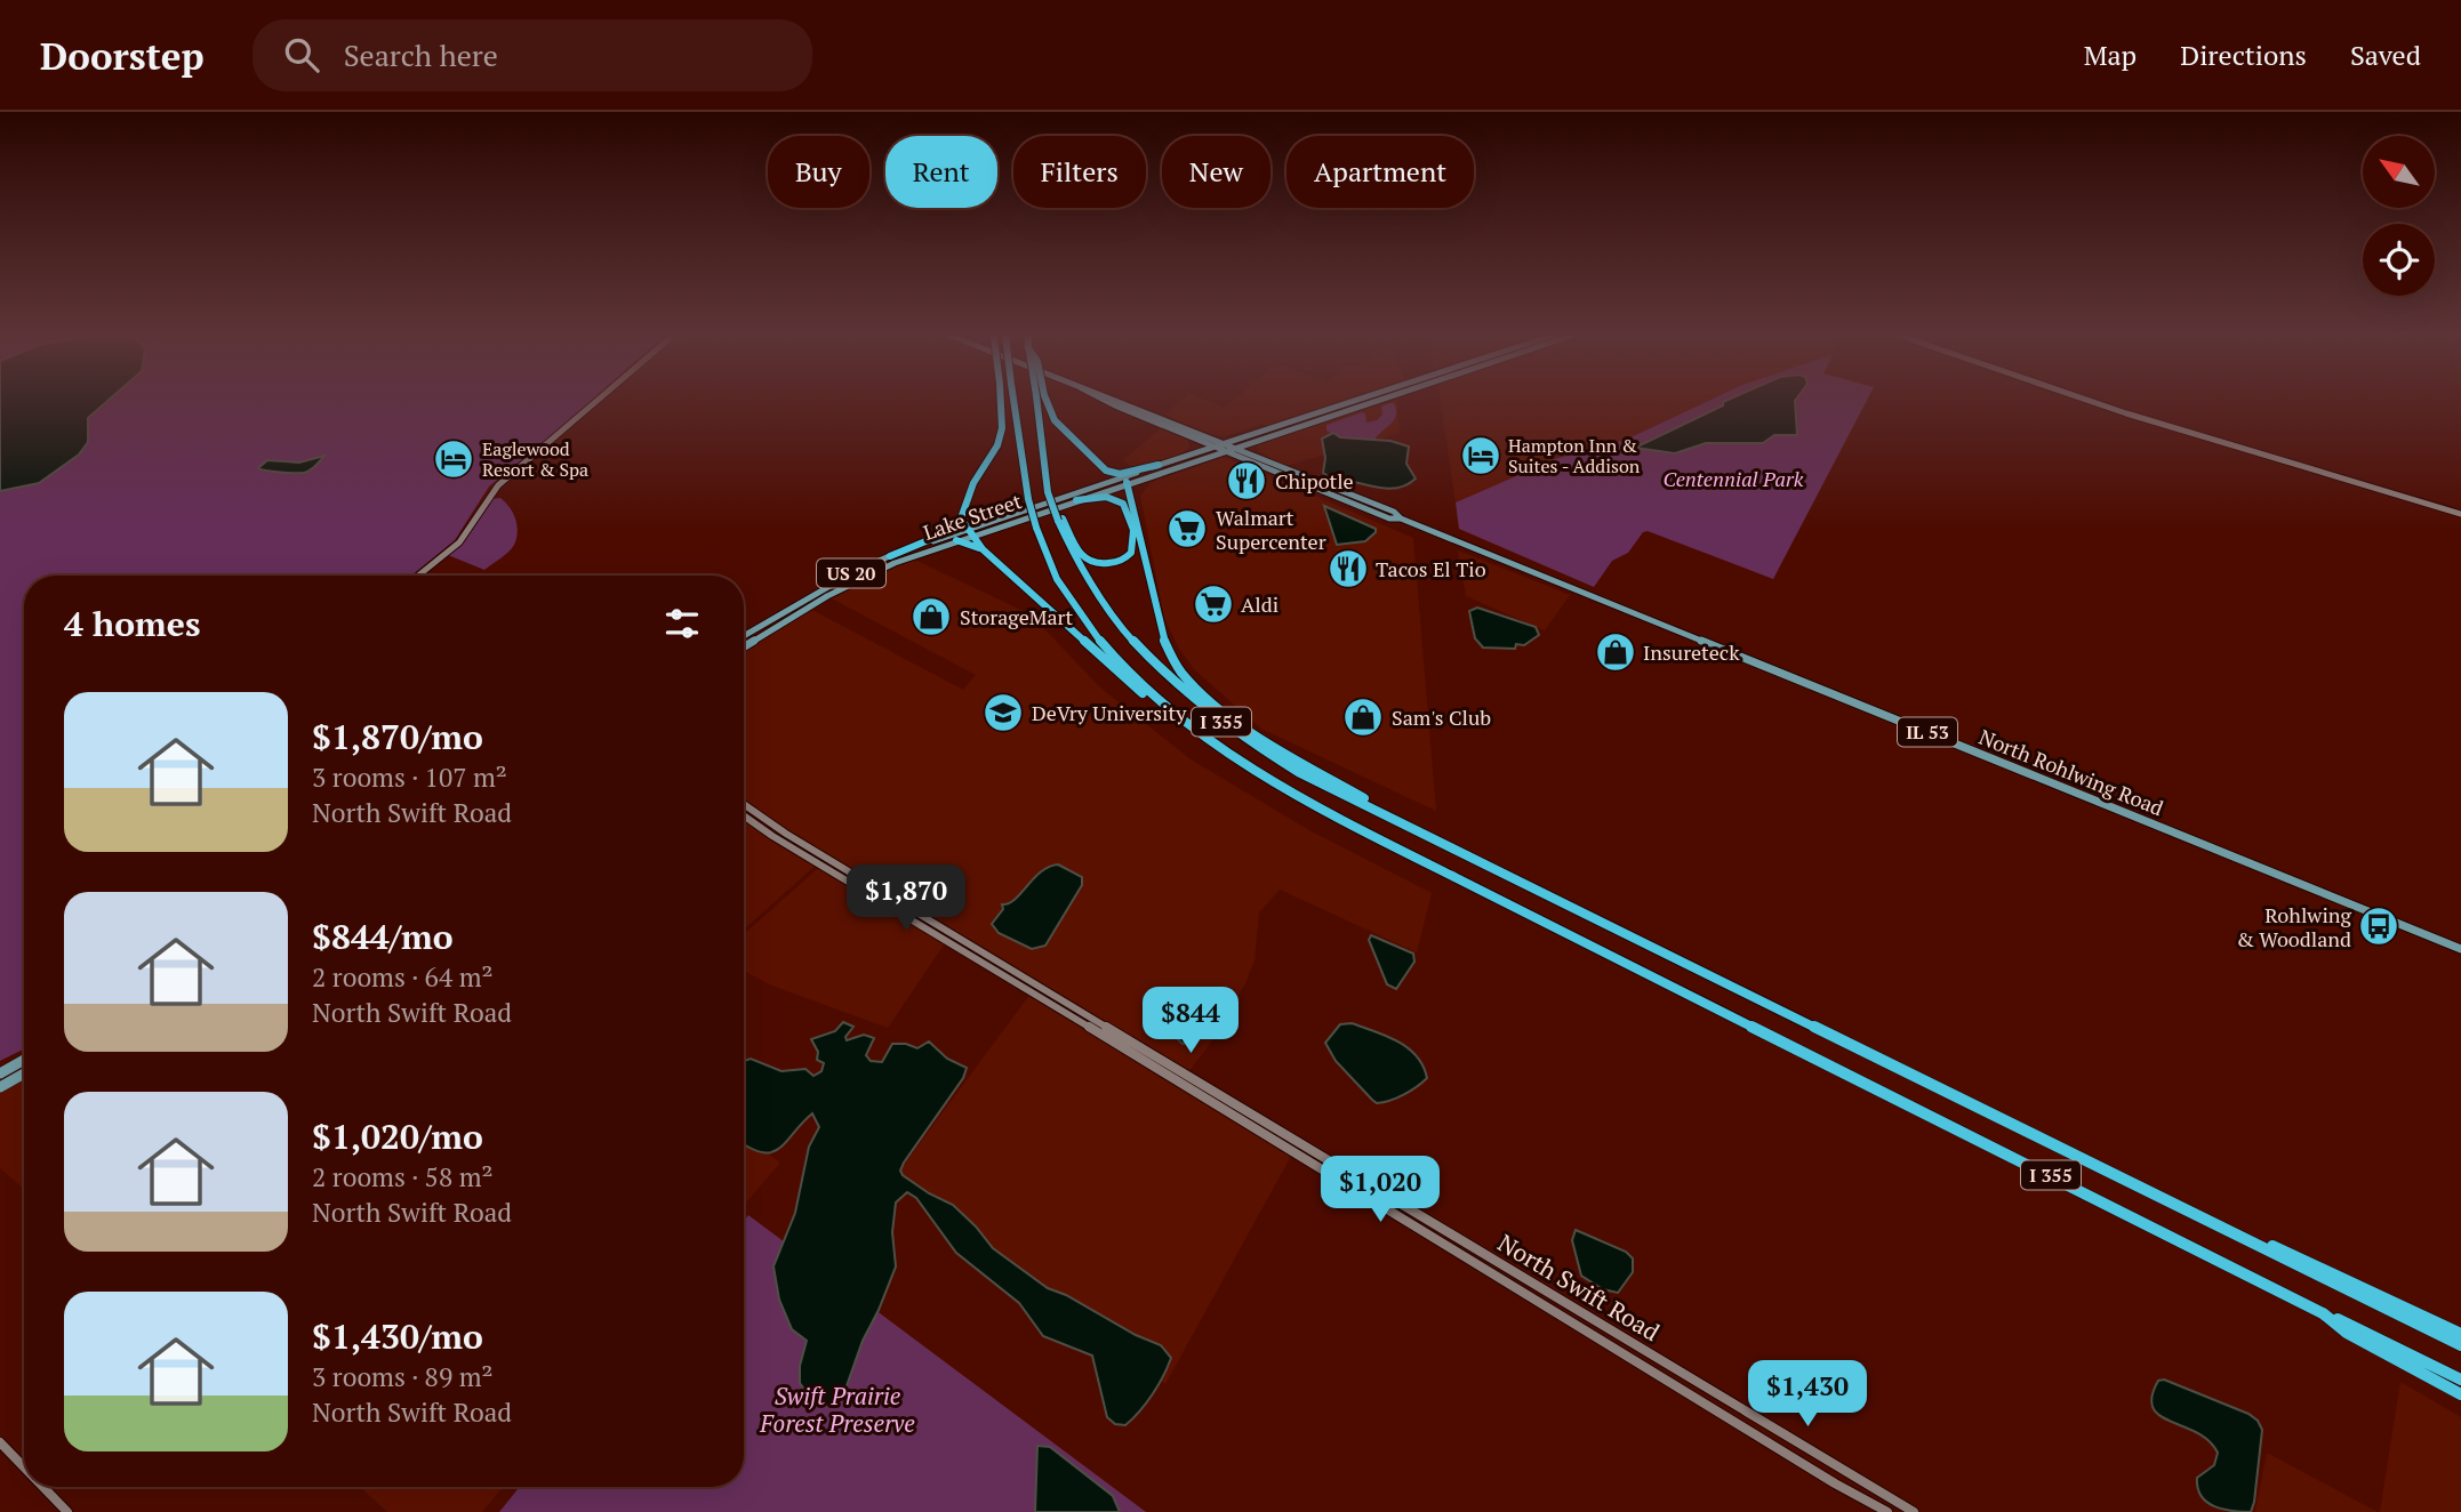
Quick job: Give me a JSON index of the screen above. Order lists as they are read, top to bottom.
{
  "streets": {
    "highway": ["I 355"],
    "main road": [
      "Lake Street",
      "US 20",
      "IL 53",
      "North Rohlwing Road"
    ],
    "street": ["North Swift Road"]
  },
  "crossings": [
    ["Lake Street", "US 20"],
    ["Lake Street", "North Rohlwing Road"],
    ["US 20", "North Rohlwing Road"]
  ],
  "parks": ["Centennial Park", "Swift Prairie Forest Preserve"],
  "places": {
    "hotel": ["Hampton Inn & Suites - Addison", "Eaglewood Resort & Spa"],
    "restaurant": ["Chipotle", "Tacos El Tio"],
    "supermarket": ["Walmart Supercenter", "Aldi"],
    "shop": ["StorageMart", "Insureteck", "Sam's Club"],
    "school or university": ["DeVry University"],
    "bus stop": ["Rohlwing & Woodland"]
  },
  "north": "top left",
  "page": {
    "header": "Doorstep",
    "search": "Search here",
    "nav": ["Map", "Directions", "Saved"],
    "chip": [
      "Buy",
      "Rent",
      "Filters",
      "New",
      "Apartment"
    ],
    "heading": "4 homes",
    "list": [
      {
        "name": "$1,870/mo",
        "note": "3 rooms · 107 m² · North Swift Road"
      },
      {
        "name": "$844/mo",
        "note": "2 rooms · 64 m² · North Swift Road"
      },
      {
        "name": "$1,020/mo",
        "note": "2 rooms · 58 m² · North Swift Road"
      },
      {
        "name": "$1,430/mo",
        "note": "3 rooms · 89 m² · North Swift Road"
      }
    ],
    "price": [
      "$1,870",
      "$844",
      "$1,020",
      "$1,430"
    ]
  }
}
